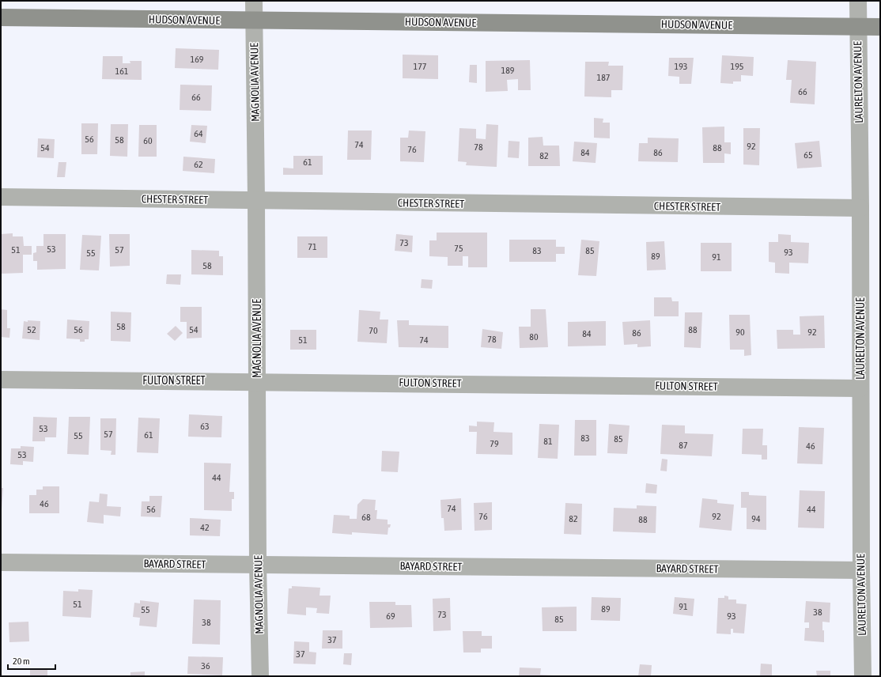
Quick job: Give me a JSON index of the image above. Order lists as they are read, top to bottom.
{
  "streets": {
    "street": [
      "HUDSON AVENUE",
      "MAGNOLIA AVENUE",
      "LAURELTON AVENUE",
      "CHESTER STREET",
      "FULTON STREET",
      "BAYARD STREET"
    ]
  },
  "crossings": [
    ["HUDSON AVENUE", "MAGNOLIA AVENUE"],
    ["HUDSON AVENUE", "LAURELTON AVENUE"],
    ["MAGNOLIA AVENUE", "CHESTER STREET"],
    ["MAGNOLIA AVENUE", "FULTON STREET"],
    ["MAGNOLIA AVENUE", "BAYARD STREET"],
    ["LAURELTON AVENUE", "CHESTER STREET"],
    ["LAURELTON AVENUE", "FULTON STREET"],
    ["LAURELTON AVENUE", "BAYARD STREET"]
  ],
  "house_numbers": [
    "169",
    "177",
    "193",
    "195",
    "189",
    "161",
    "187",
    "66",
    "66",
    "64",
    "56",
    "58",
    "60",
    "74",
    "92",
    "78",
    "54",
    "88",
    "76",
    "84",
    "86",
    "65",
    "82",
    "61",
    "62",
    "73",
    "71",
    "75",
    "53",
    "51",
    "57",
    "83",
    "85",
    "93",
    "55",
    "89",
    "91",
    "58",
    "58",
    "52",
    "56",
    "54",
    "88",
    "70",
    "90",
    "92",
    "86",
    "84",
    "80",
    "78",
    "51",
    "74",
    "63",
    "53",
    "57",
    "61",
    "55",
    "83",
    "85",
    "81",
    "79",
    "87",
    "46",
    "53",
    "44",
    "46",
    "74",
    "56",
    "44",
    "76",
    "92",
    "68",
    "82",
    "94",
    "88",
    "42",
    "51",
    "91",
    "89",
    "55",
    "38",
    "73",
    "69",
    "93",
    "85",
    "38",
    "37",
    "37",
    "36"
  ],
  "scale_bar": "20 m"
}
